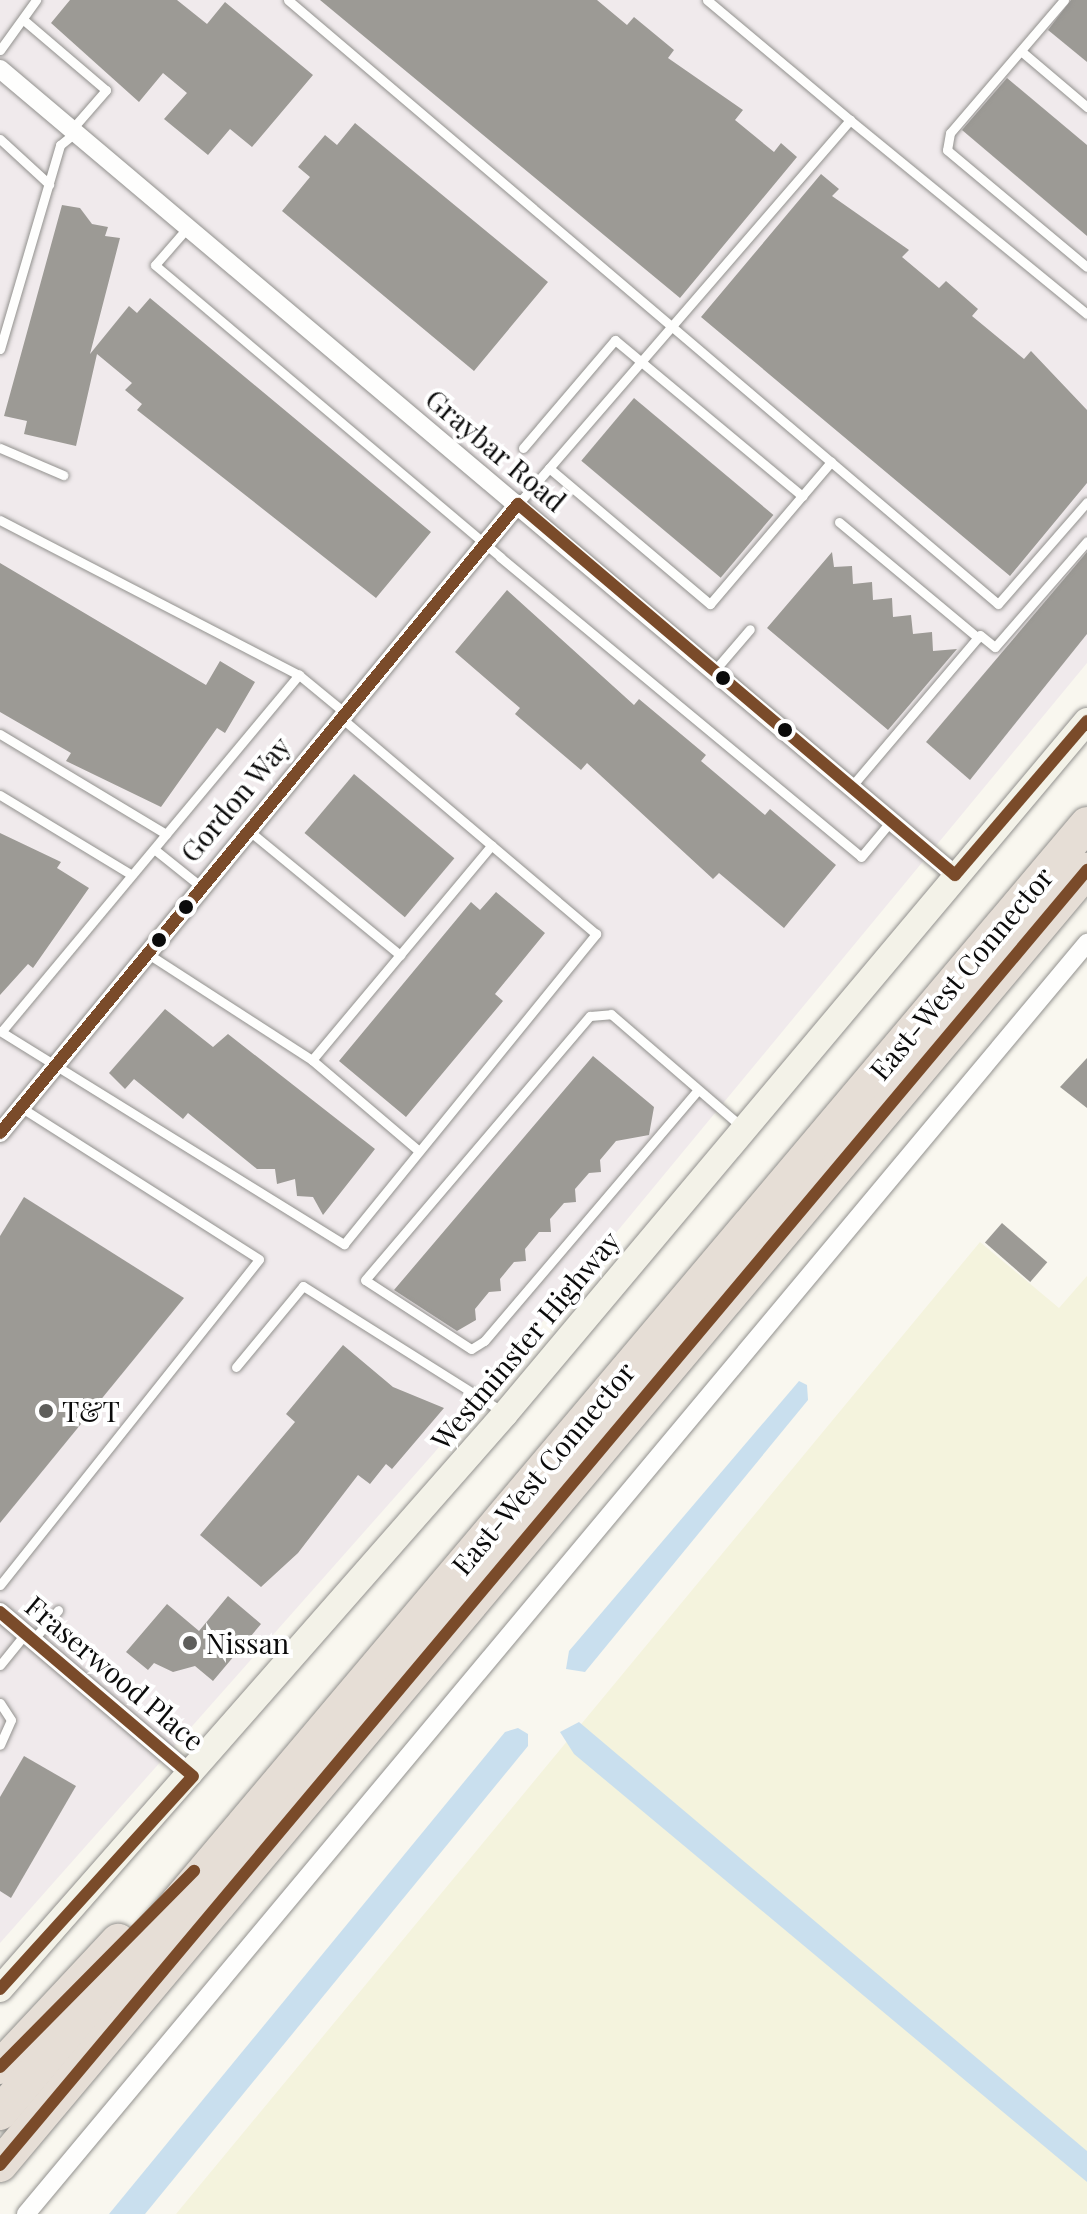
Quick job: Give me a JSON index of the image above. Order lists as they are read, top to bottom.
{
  "streets": {
    "highway": ["East-West Connector"],
    "main road": ["Westminster Highway"],
    "street": ["Graybar Road", "Gordon Way", "Fraserwood Place"]
  },
  "crossings": [
    ["Graybar Road", "Gordon Way"],
    ["Graybar Road", "Westminster Highway"],
    ["Westminster Highway", "Fraserwood Place"]
  ],
  "places": ["T&T", "Nissan"]
}
